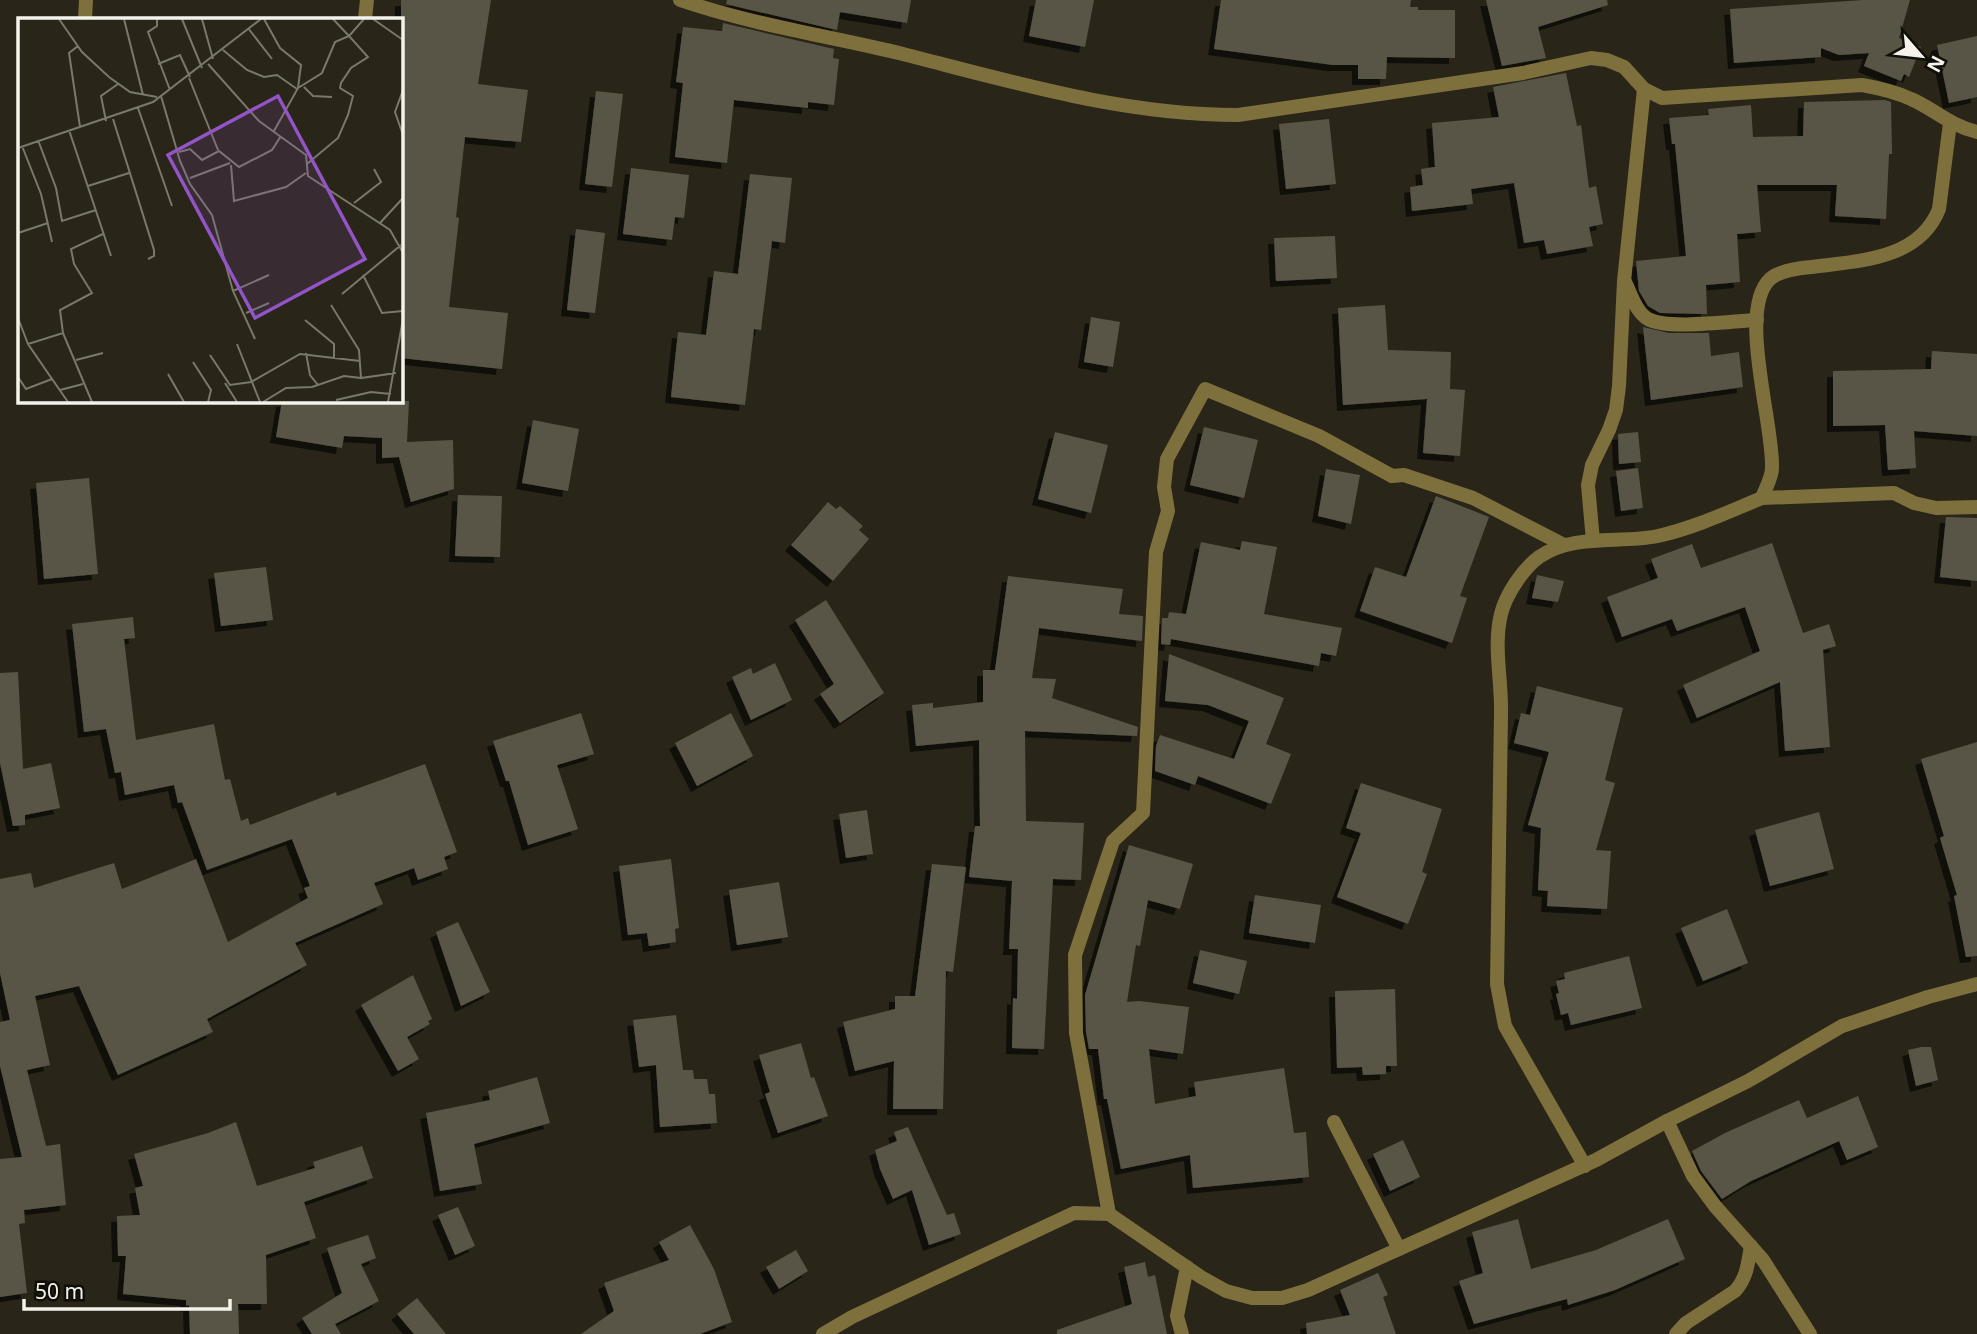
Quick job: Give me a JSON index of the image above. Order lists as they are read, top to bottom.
{
  "scale_bar": "50 m",
  "north": "bottom right"
}
